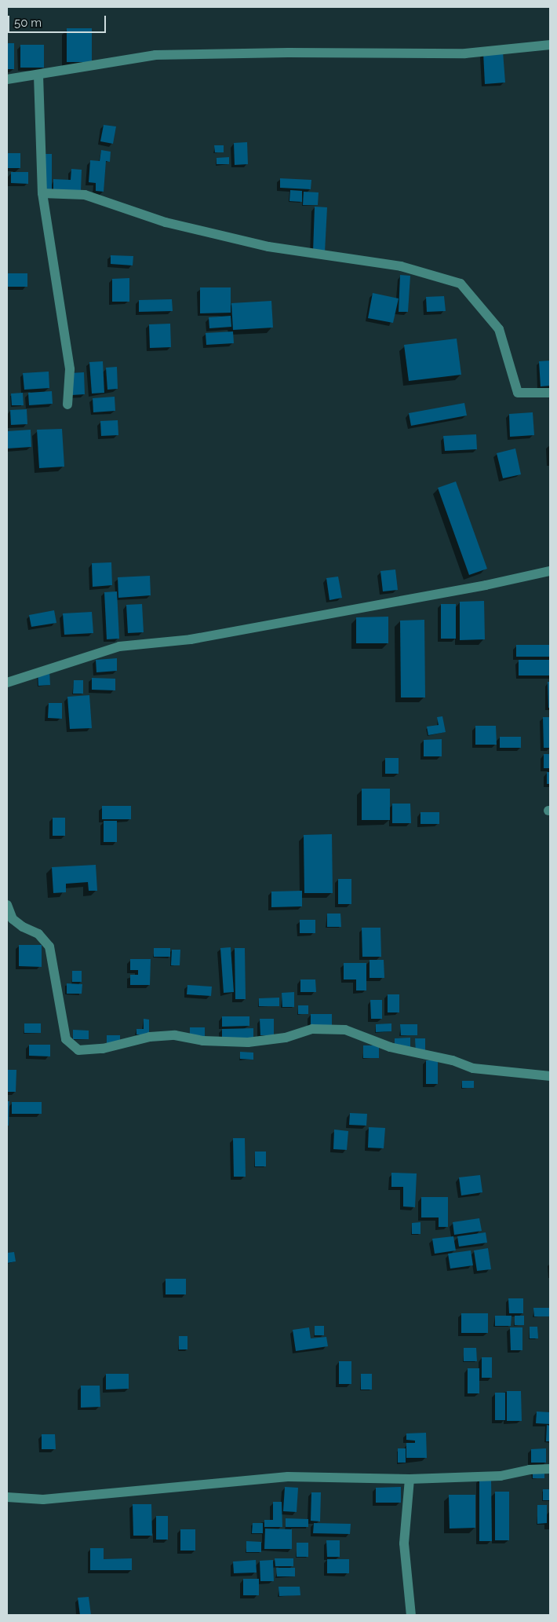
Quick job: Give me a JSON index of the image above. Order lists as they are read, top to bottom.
{
  "scale_bar": "50 m"
}
